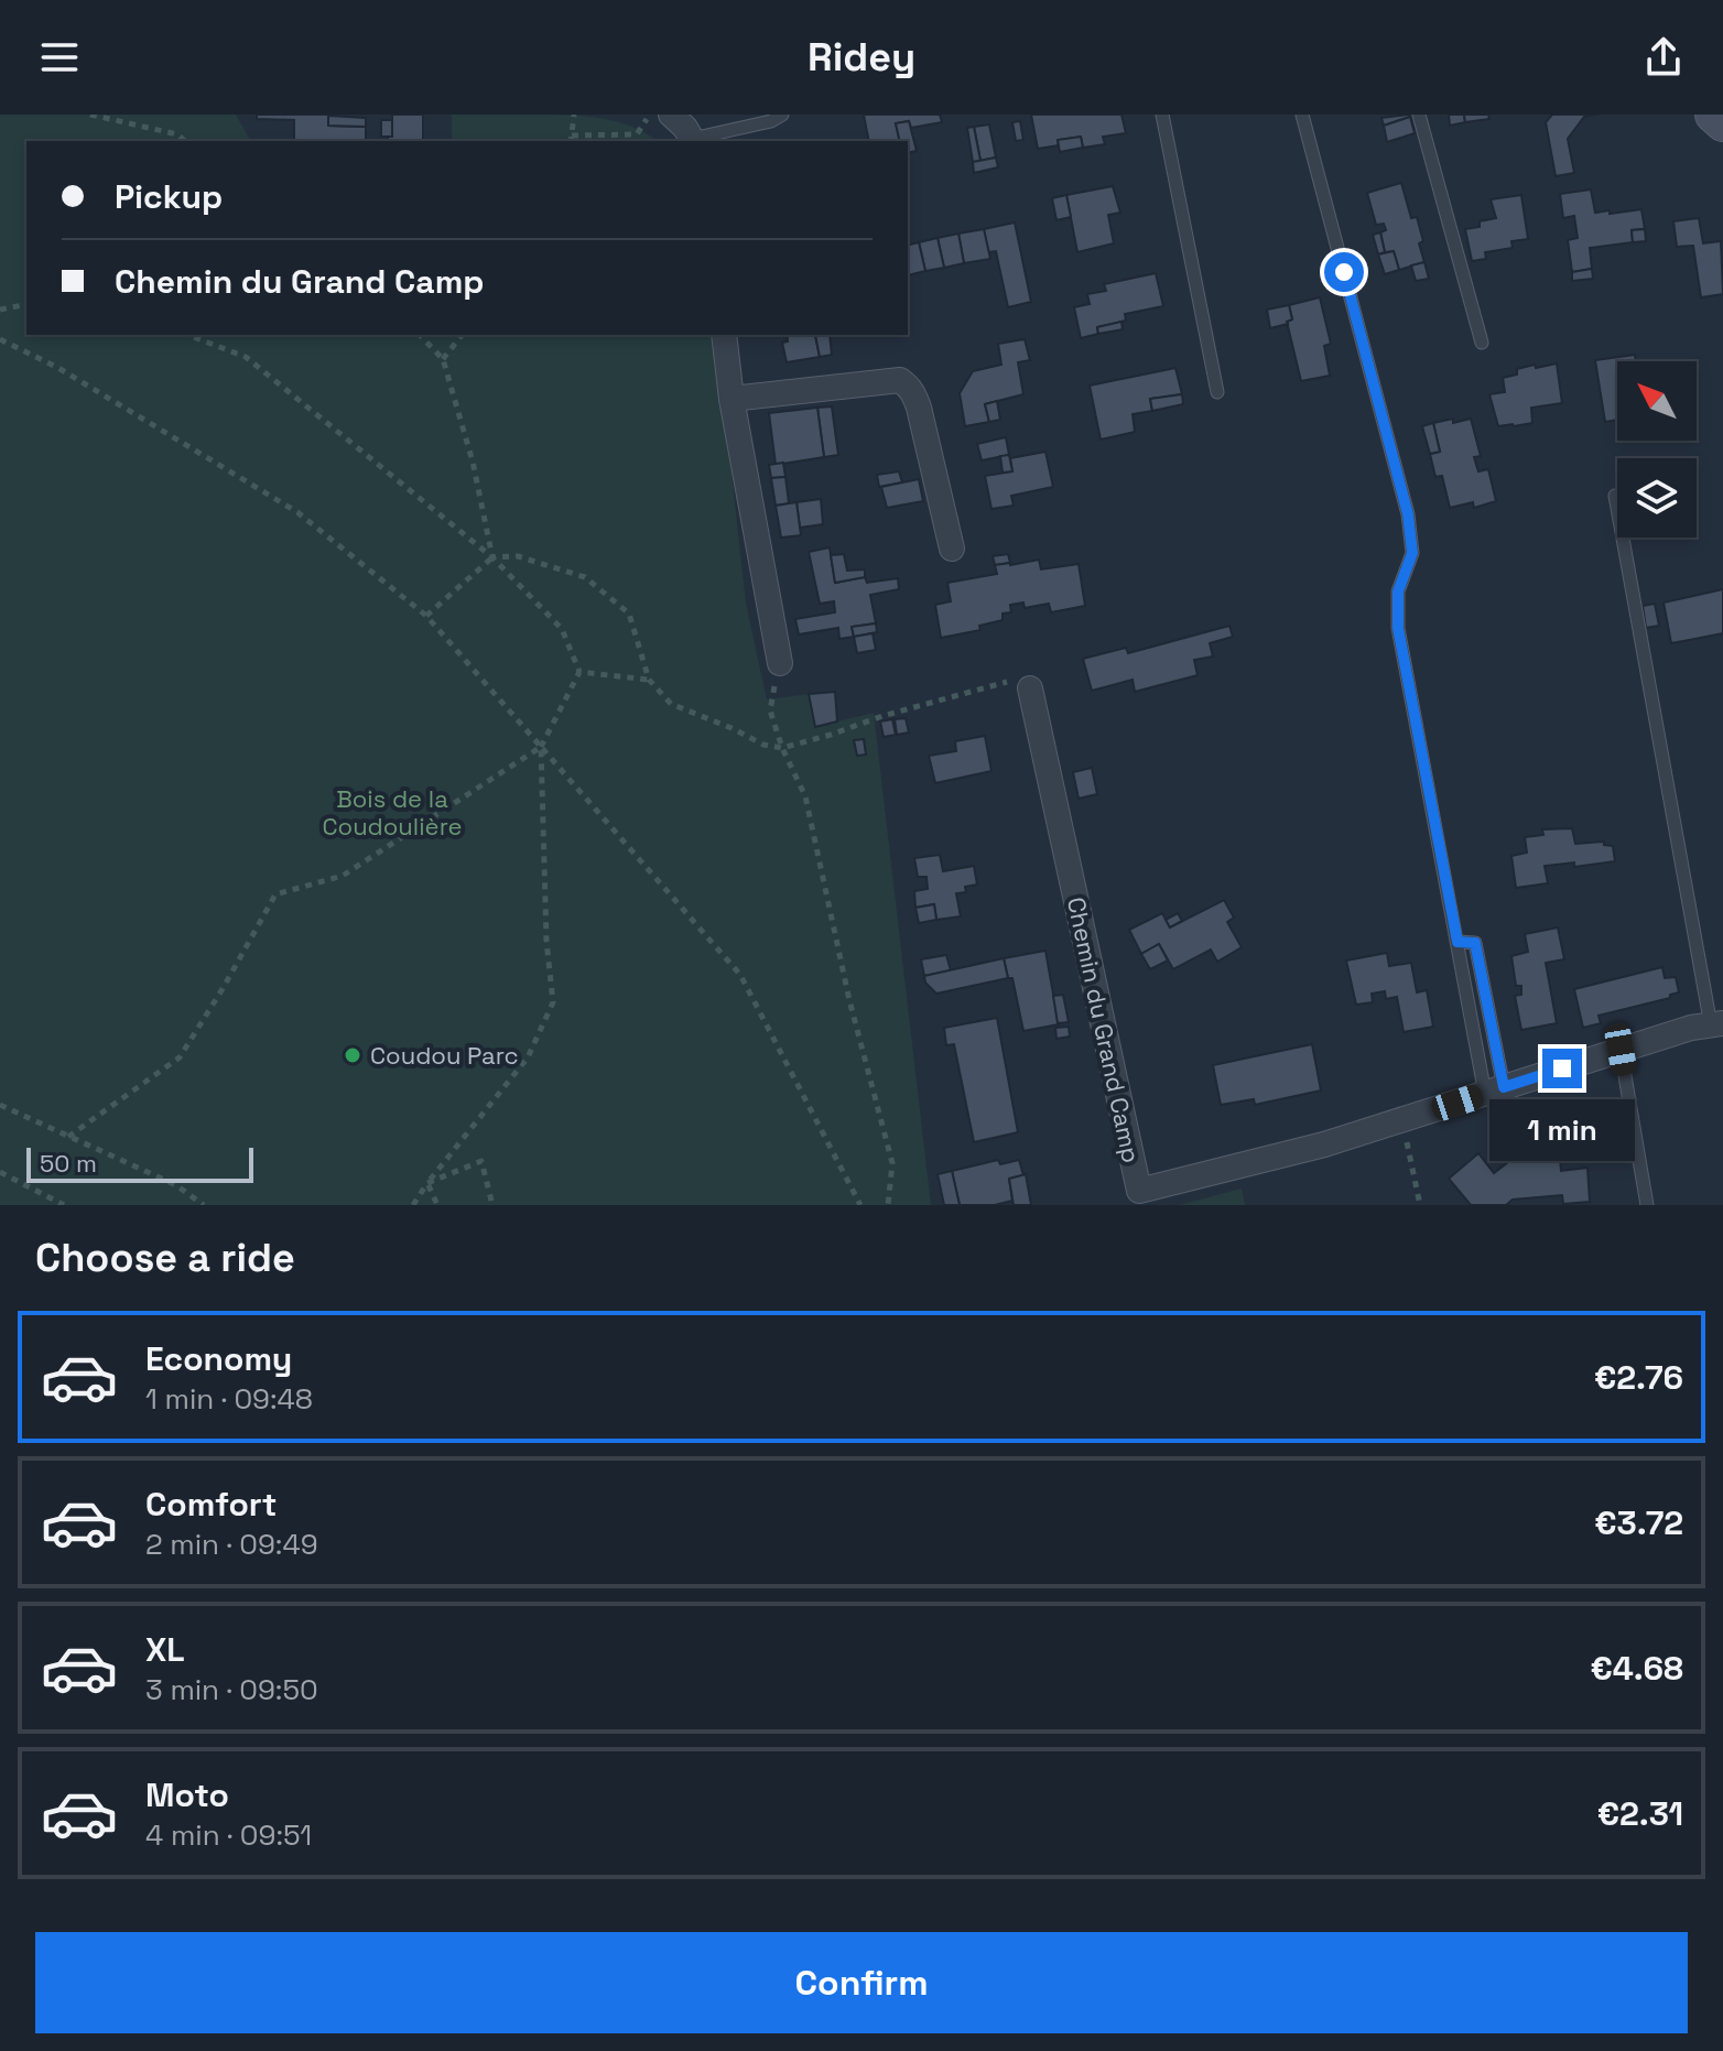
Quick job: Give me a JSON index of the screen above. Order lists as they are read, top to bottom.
{
  "streets": {
    "street": ["Chemin du Grand Camp"]
  },
  "parks": ["Bois de la Coudoulière"],
  "places": ["Coudou Parc"],
  "scale_bar": "50 m",
  "north": "top left",
  "page": {
    "header": "Ridey",
    "banner": ["Pickup", "Chemin du Grand Camp"],
    "bubble": "1 min",
    "scale": "50 m",
    "heading": "Choose a ride",
    "list": [
      {
        "name": "Economy",
        "note": "1 min · 09:48",
        "value": "€2.76"
      },
      {
        "name": "Comfort",
        "note": "2 min · 09:49",
        "value": "€3.72"
      },
      {
        "name": "XL",
        "note": "3 min · 09:50",
        "value": "€4.68"
      },
      {
        "name": "Moto",
        "note": "4 min · 09:51",
        "value": "€2.31"
      }
    ],
    "buttons": "Confirm"
  }
}
